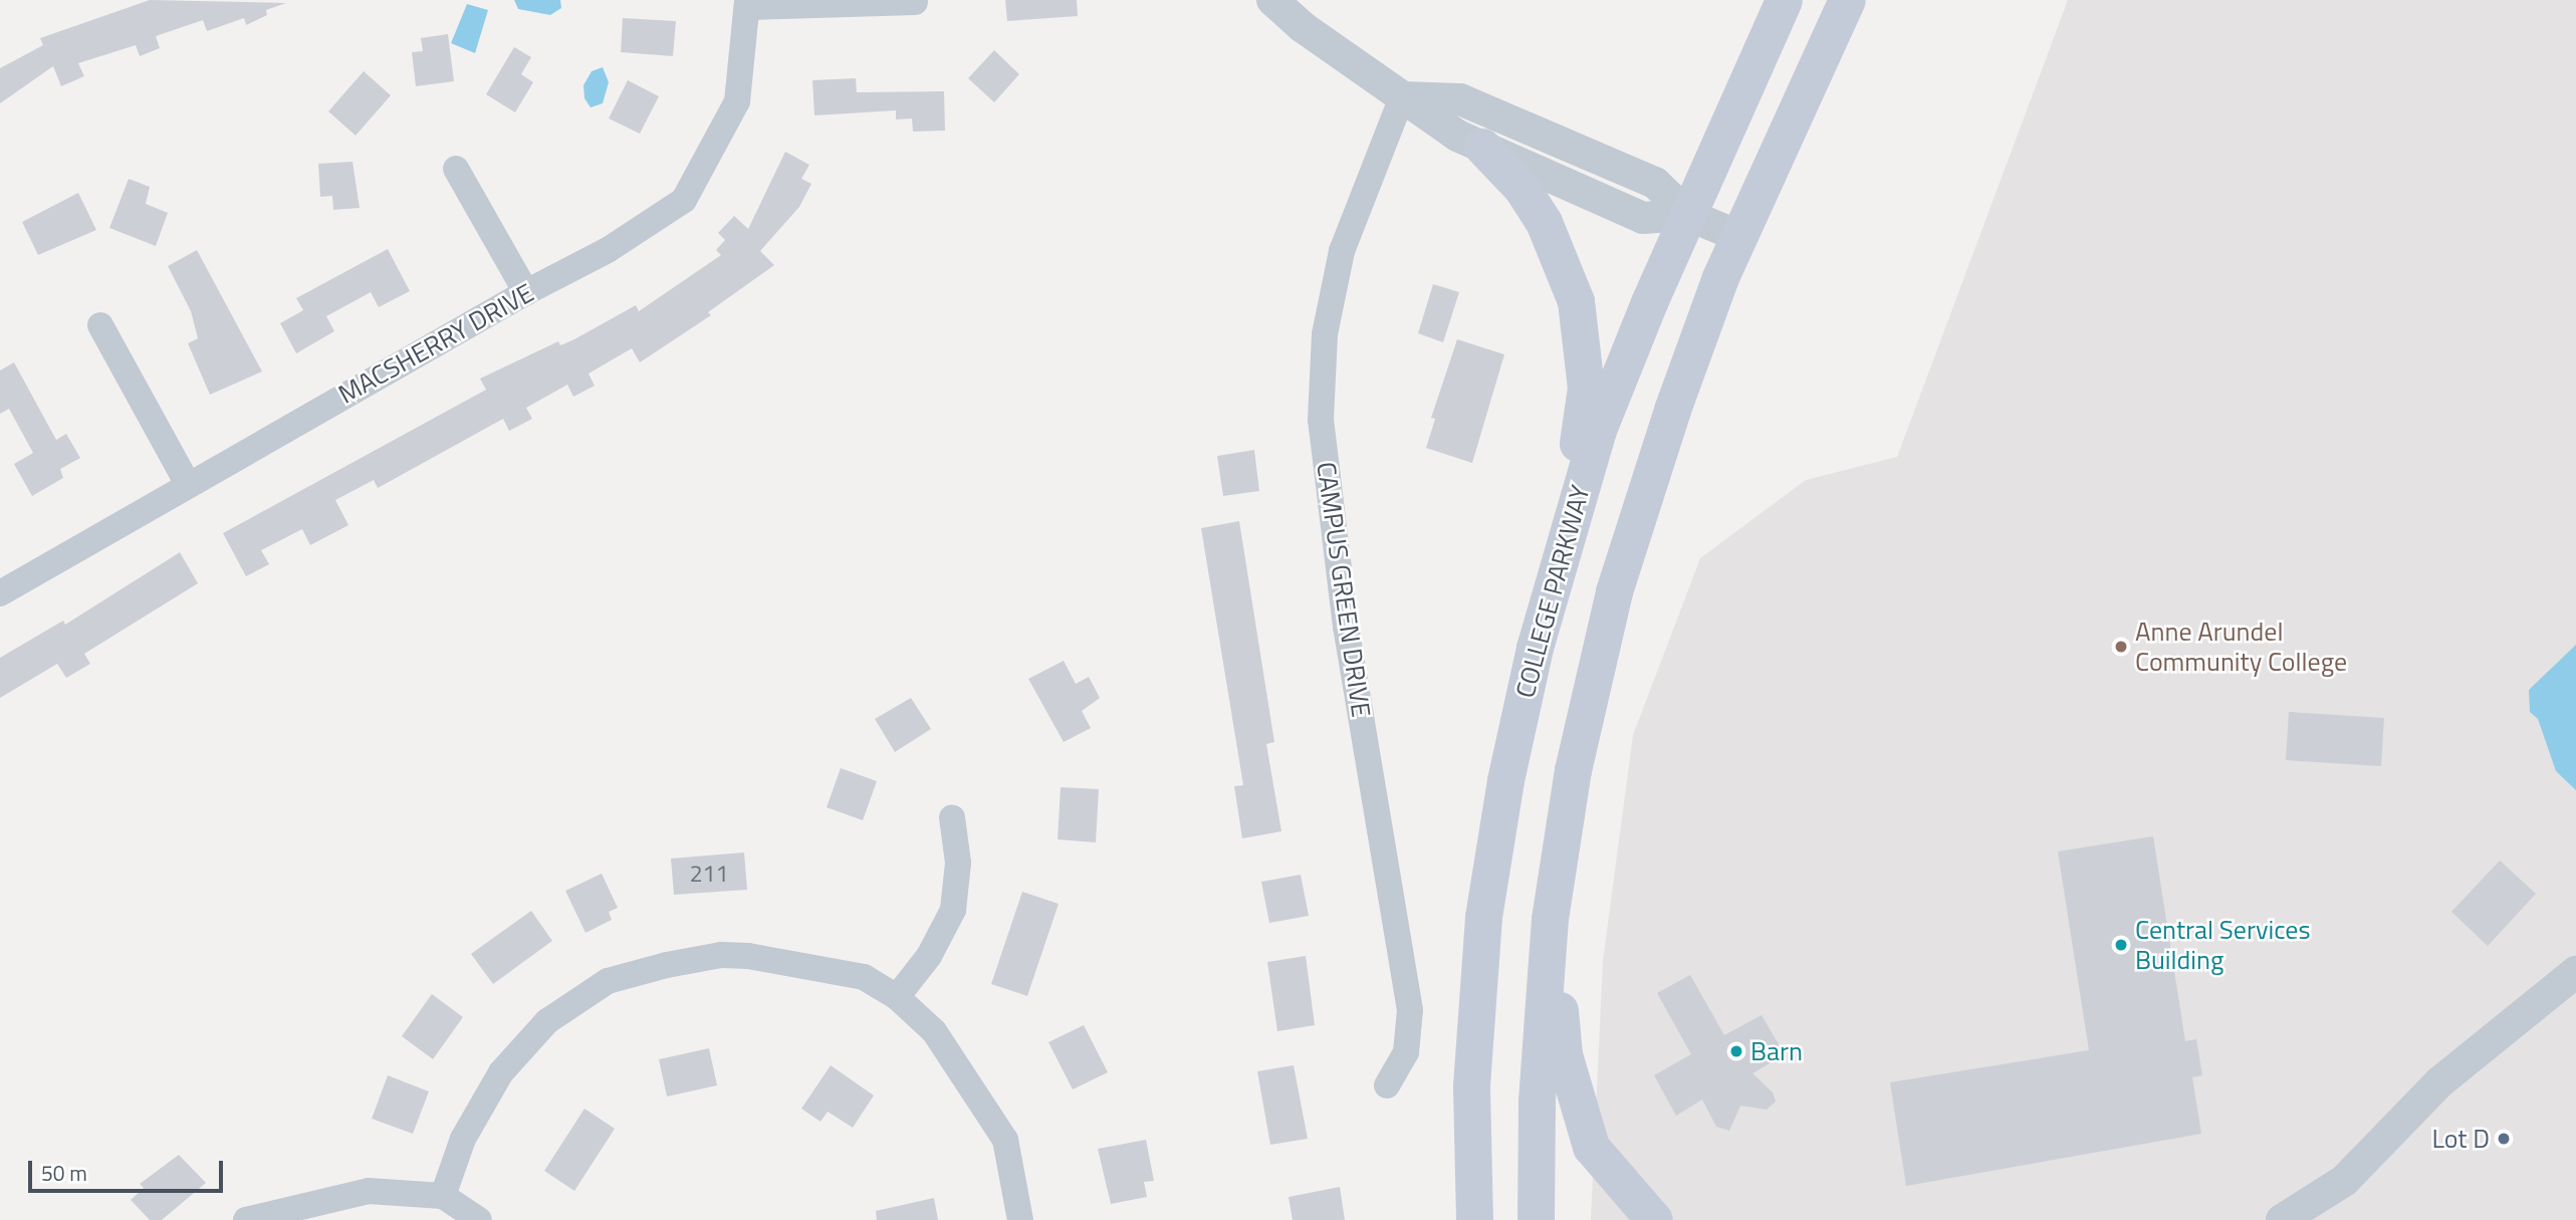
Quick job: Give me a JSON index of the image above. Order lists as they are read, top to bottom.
{
  "streets": {
    "main road": ["COLLEGE PARKWAY"],
    "street": ["MACSHERRY DRIVE", "CAMPUS GREEN DRIVE"]
  },
  "places": [
    "Anne Arundel Community College",
    "Central Services Building",
    "Barn",
    "Lot D"
  ],
  "house_numbers": ["211"],
  "scale_bar": "50 m"
}
